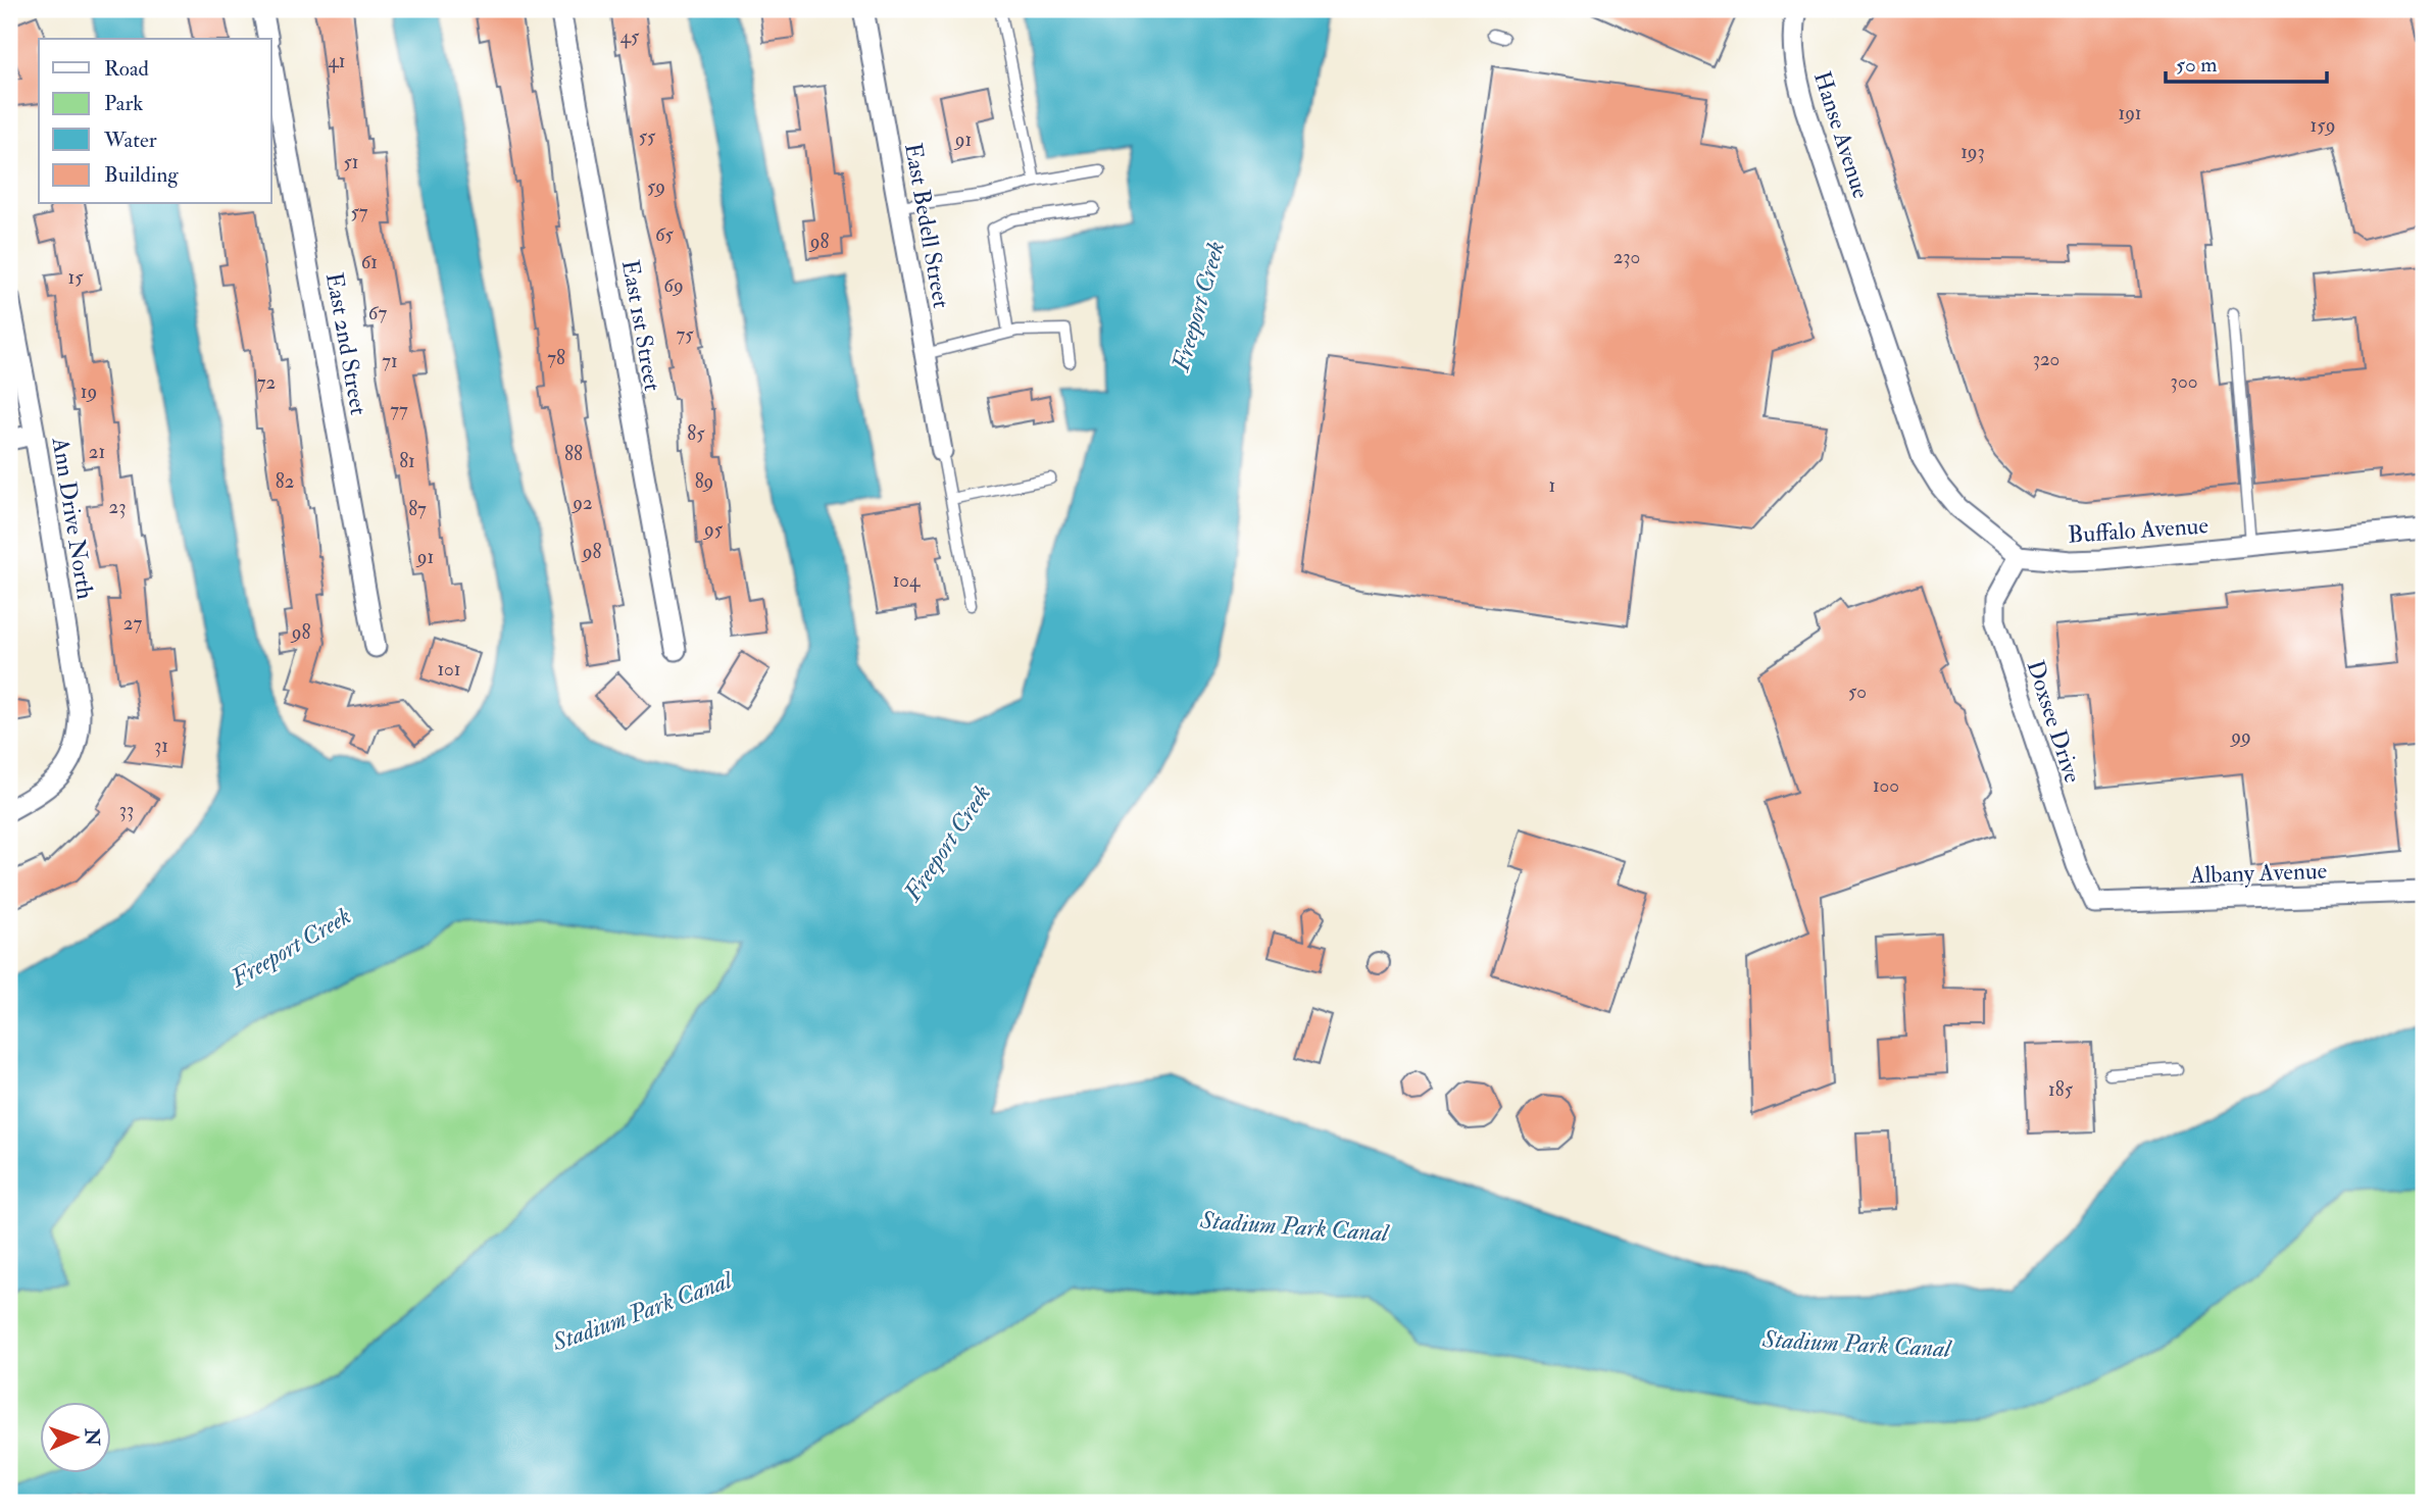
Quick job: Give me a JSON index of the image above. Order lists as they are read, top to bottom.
{
  "streets": {
    "street": [
      "Hanse Avenue",
      "East Bedell Street",
      "East 1st Street",
      "East 2nd Street",
      "Ann Drive North",
      "Buffalo Avenue",
      "Doxsee Drive",
      "Albany Avenue"
    ]
  },
  "crossings": [
    ["Hanse Avenue", "Buffalo Avenue"],
    ["Hanse Avenue", "Doxsee Drive"],
    ["Buffalo Avenue", "Doxsee Drive"],
    ["Doxsee Drive", "Albany Avenue"]
  ],
  "water": ["Freeport Creek", "Stadium Park Canal"],
  "house_numbers": [
    "45",
    "41",
    "191",
    "159",
    "55",
    "91",
    "193",
    "51",
    "59",
    "57",
    "65",
    "98",
    "230",
    "61",
    "15",
    "69",
    "67",
    "75",
    "78",
    "320",
    "71",
    "300",
    "72",
    "19",
    "77",
    "85",
    "21",
    "88",
    "81",
    "82",
    "89",
    "1",
    "92",
    "23",
    "87",
    "95",
    "98",
    "91",
    "104",
    "27",
    "98",
    "101",
    "50",
    "99",
    "31",
    "100",
    "33",
    "185"
  ],
  "legend": [
    "Road",
    "Park",
    "Water",
    "Building"
  ],
  "scale_bar": "50 m",
  "north": "right"
}
